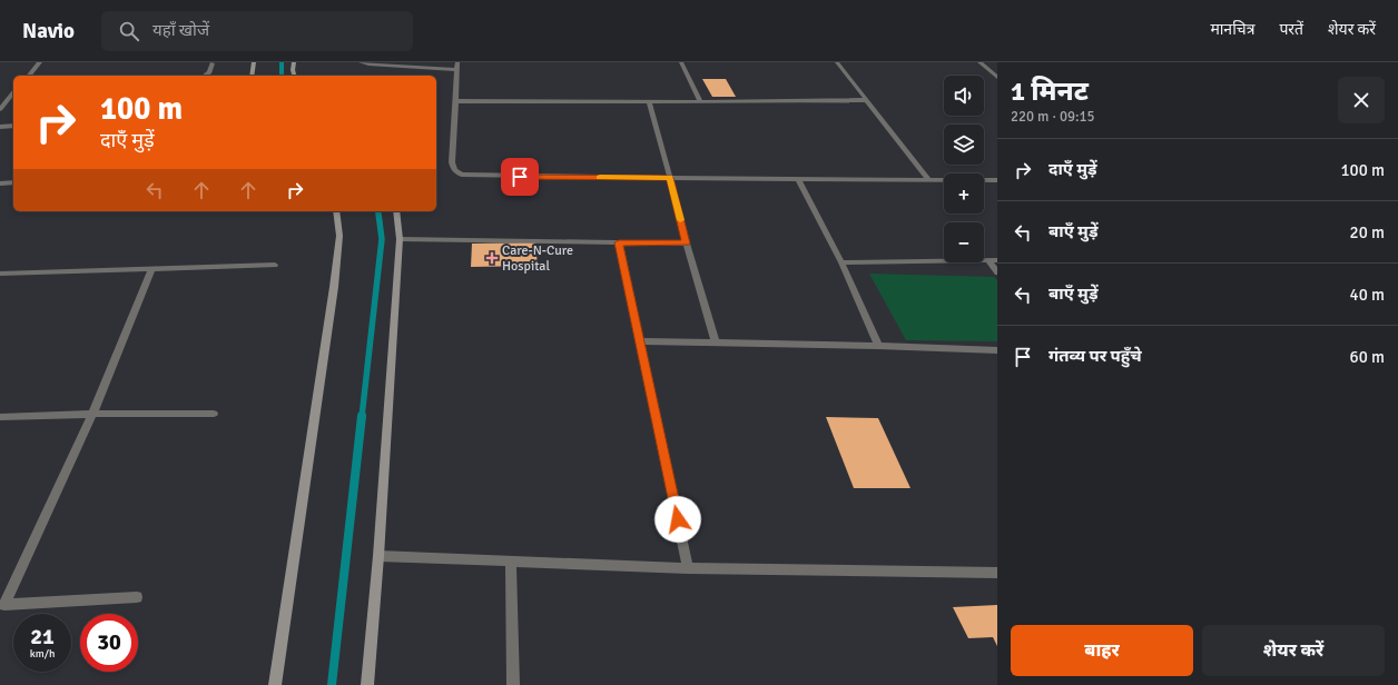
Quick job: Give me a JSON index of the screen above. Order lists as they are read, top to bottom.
{
  "places": {
    "health": ["Care-N-Cure Hospital"]
  },
  "page": {
    "header": "Navio",
    "search": "यहाँ खोजें",
    "nav": ["मानचित्र", "परतें", "शेयर करें"],
    "heading": ["1 मिनट", "220 m · 09:15"],
    "map_buttons": ["+", "−"],
    "turn": ["100 m", "दाएँ मुड़ें"],
    "list": [
      {
        "name": "दाएँ मुड़ें",
        "value": "100 m"
      },
      {
        "name": "बाएँ मुड़ें",
        "value": "20 m"
      },
      {
        "name": "बाएँ मुड़ें",
        "value": "40 m"
      },
      {
        "name": "गंतव्य पर पहुँचे",
        "value": "60 m"
      }
    ],
    "speed": "21 km/h",
    "limit": "30",
    "buttons": ["बाहर", "शेयर करें"]
  }
}
